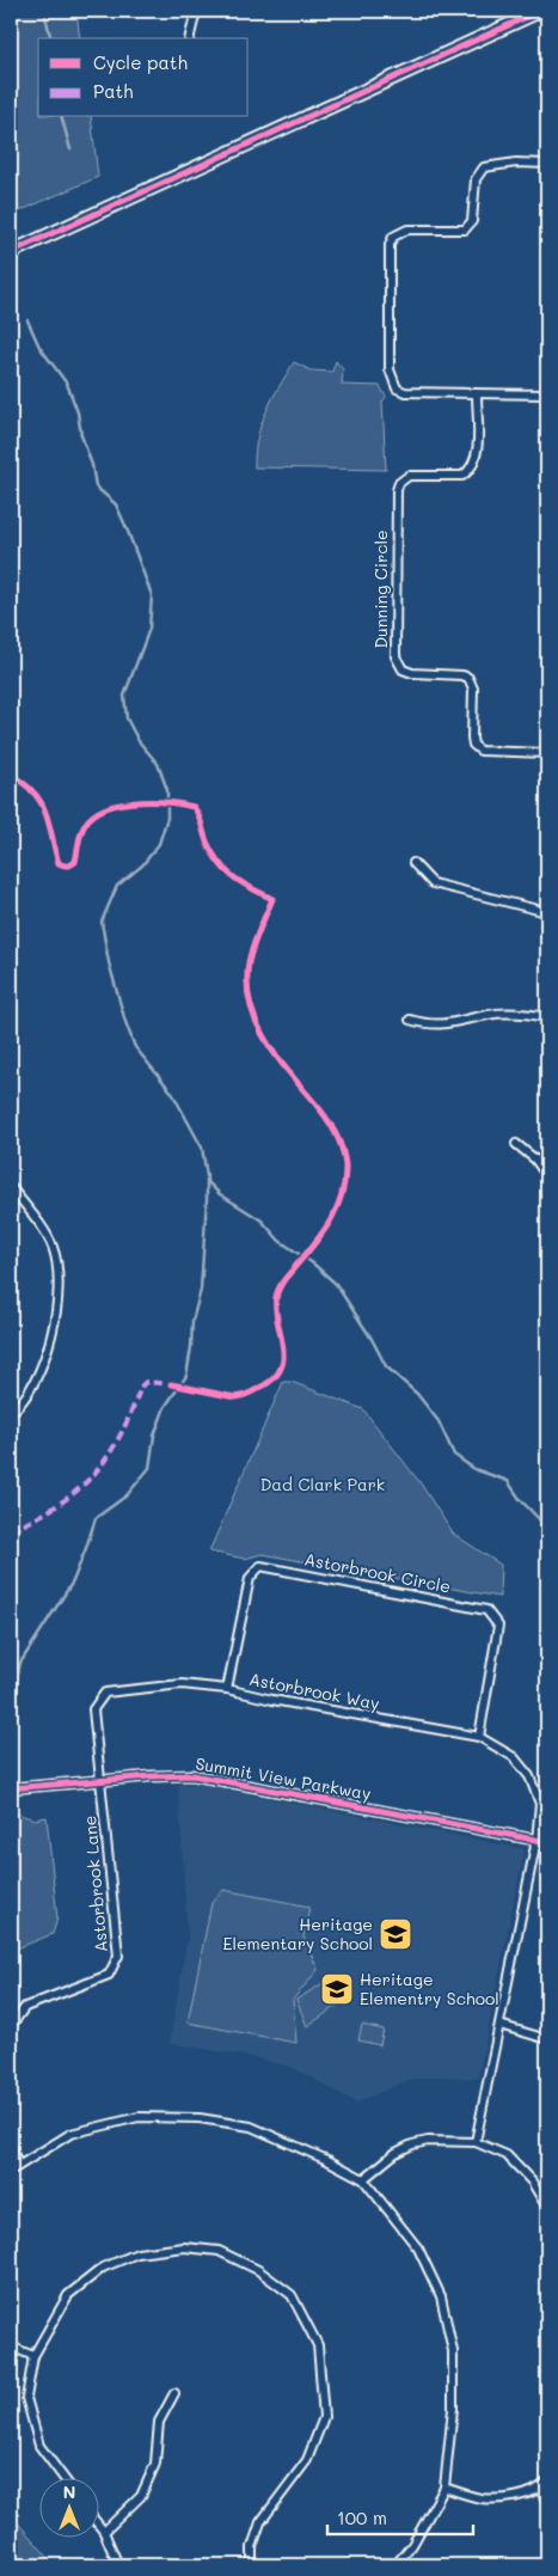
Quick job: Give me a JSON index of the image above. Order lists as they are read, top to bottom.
{
  "streets": {
    "street": [
      "Dunning Circle",
      "Astorbrook Circle",
      "Astorbrook Way",
      "Summit View Parkway",
      "Astorbrook Lane"
    ]
  },
  "crossings": [
    ["Astorbrook Circle", "Astorbrook Way"],
    ["Astorbrook Way", "Summit View Parkway"],
    ["Astorbrook Way", "Astorbrook Lane"],
    ["Summit View Parkway", "Astorbrook Lane"]
  ],
  "parks": ["Dad Clark Park"],
  "places": {
    "school or university": ["Heritage Elementary School", "Heritage Elementry School"]
  },
  "legend": ["Cycle path", "Path"],
  "scale_bar": "100 m",
  "north": "top"
}
